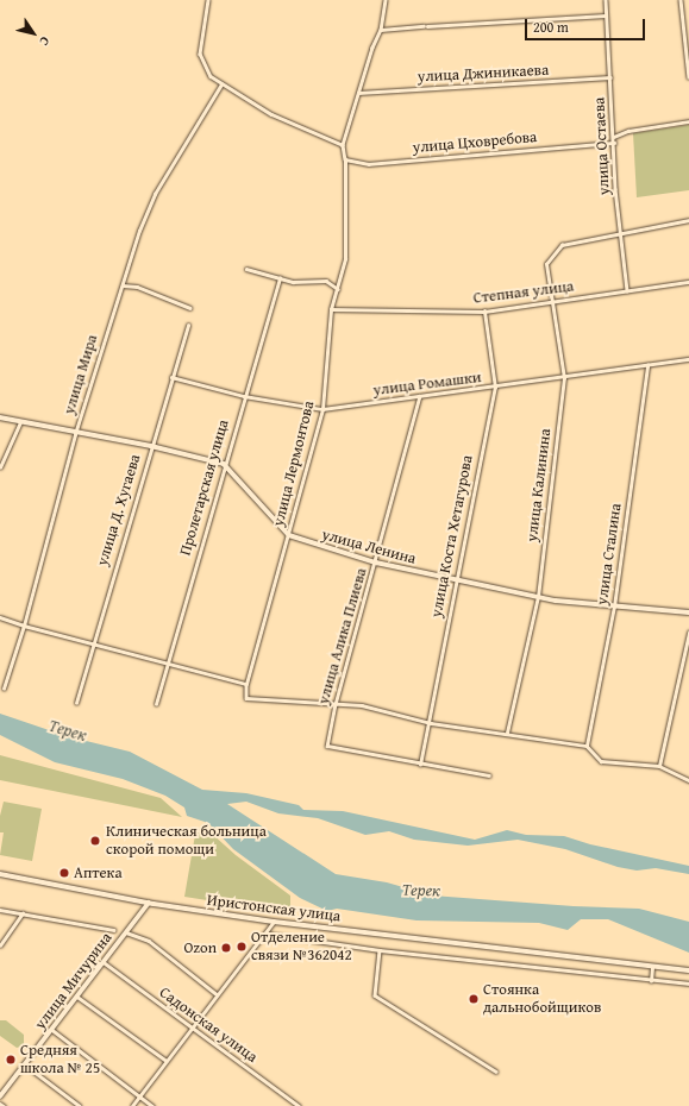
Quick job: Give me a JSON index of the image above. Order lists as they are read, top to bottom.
{
  "streets": {
    "main road": ["Иристонская улица"],
    "street": [
      "улица Джиникаева",
      "улица Цховребова",
      "улица Остаева",
      "Степная улица",
      "улица Мира",
      "улица Ромашки",
      "улица Лермонтова",
      "улица Калинина",
      "Пролетарская улица",
      "улица Д. Хугаева",
      "улица Коста Хетагурова",
      "улица Ленина",
      "улица Сталина",
      "улица Алика Плиева",
      "улица Мичурина",
      "Садонская улица"
    ]
  },
  "crossings": [
    ["улица Джиникаева", "улица Остаева"],
    ["улица Цховребова", "улица Остаева"],
    ["улица Цховребова", "улица Лермонтова"],
    ["улица Остаева", "Степная улица"],
    ["улица Остаева", "улица Калинина"],
    ["Степная улица", "улица Лермонтова"],
    ["Степная улица", "улица Калинина"],
    ["Степная улица", "улица Коста Хетагурова"],
    ["улица Ромашки", "улица Лермонтова"],
    ["улица Ромашки", "улица Калинина"],
    ["улица Ромашки", "Пролетарская улица"],
    ["улица Ромашки", "улица Д. Хугаева"],
    ["улица Ромашки", "улица Коста Хетагурова"],
    ["улица Ромашки", "улица Сталина"],
    ["улица Ромашки", "улица Алика Плиева"],
    ["улица Лермонтова", "улица Ленина"],
    ["улица Калинина", "улица Ленина"],
    ["улица Коста Хетагурова", "улица Ленина"],
    ["улица Коста Хетагурова", "улица Алика Плиева"],
    ["улица Ленина", "улица Сталина"],
    ["улица Ленина", "улица Алика Плиева"],
    ["Иристонская улица", "улица Мичурина"],
    ["улица Мичурина", "Садонская улица"]
  ],
  "water": ["Терек"],
  "places": [
    "Клиническая больница скорой помощи",
    "Аптека",
    "Отделение связи №362042",
    "Ozon",
    "Стоянка дальнобойщиков",
    "Средняя школа № 25"
  ],
  "scale_bar": "200 m",
  "north": "bottom right"
}
